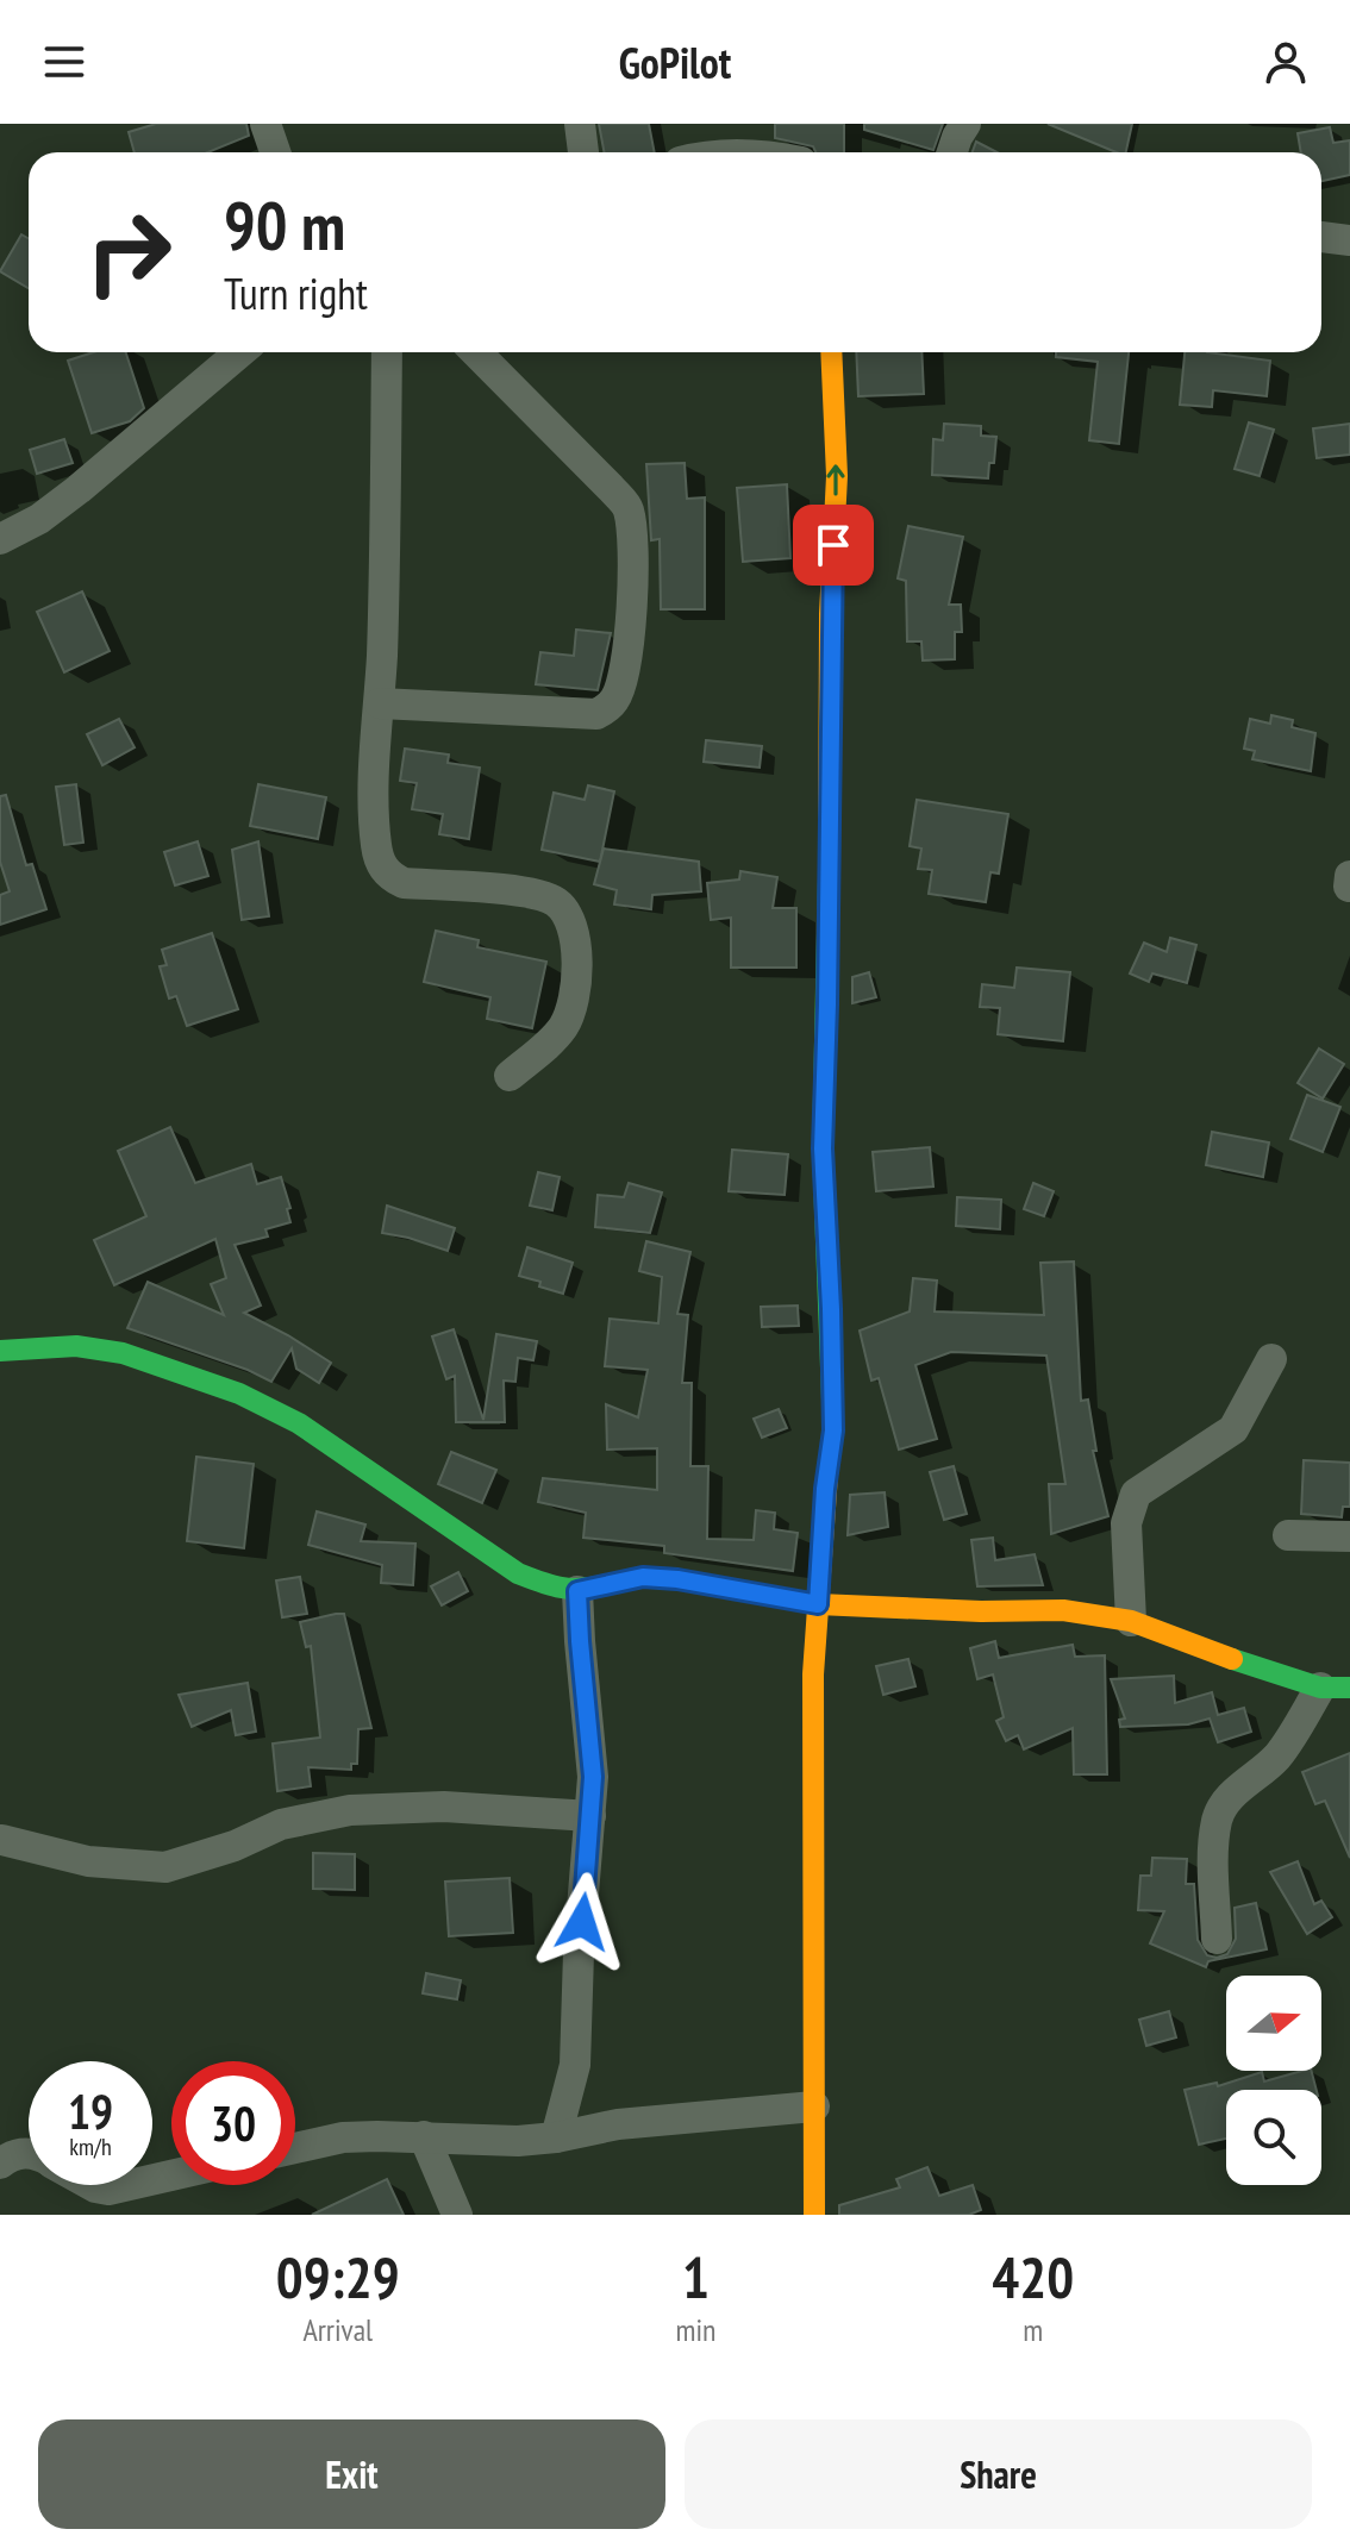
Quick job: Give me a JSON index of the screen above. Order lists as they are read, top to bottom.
{
  "north": "right",
  "page": {
    "header": "GoPilot",
    "turn": ["90 m", "Turn right"],
    "speed": "19 km/h",
    "limit": "30",
    "eta": [
      "09:29",
      "Arrival",
      "1",
      "min",
      "420",
      "m"
    ],
    "buttons": ["Exit", "Share"]
  }
}
